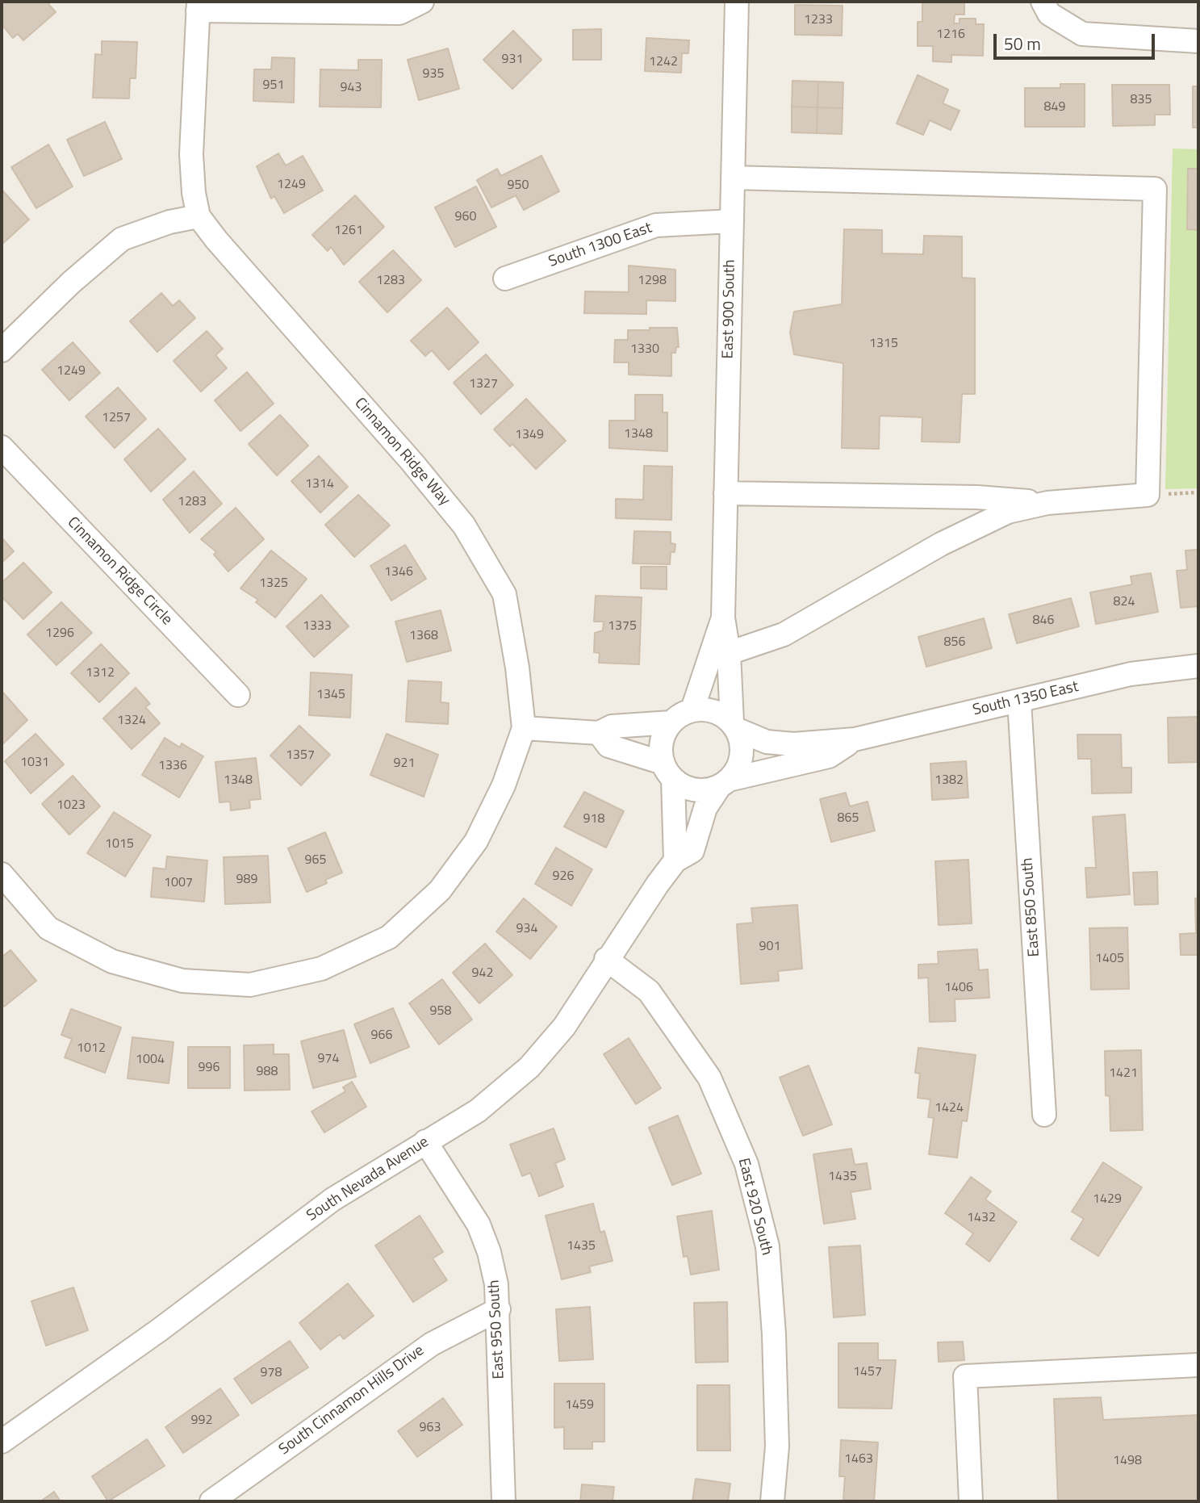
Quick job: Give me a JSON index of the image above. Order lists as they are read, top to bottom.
{
  "streets": {
    "street": [
      "South 1300 East",
      "East 900 South",
      "Cinnamon Ridge Way",
      "Cinnamon Ridge Circle",
      "South 1350 East",
      "East 850 South",
      "South Nevada Avenue",
      "East 920 South",
      "East 950 South",
      "South Cinnamon Hills Drive"
    ]
  },
  "crossings": [
    ["South 1300 East", "East 900 South"],
    ["East 900 South", "South 1350 East"],
    ["East 900 South", "South Nevada Avenue"],
    ["South 1350 East", "East 850 South"],
    ["South 1350 East", "South Nevada Avenue"],
    ["South Nevada Avenue", "East 920 South"],
    ["South Nevada Avenue", "East 950 South"],
    ["East 950 South", "South Cinnamon Hills Drive"]
  ],
  "house_numbers": [
    "1233",
    "1216",
    "931",
    "1242",
    "935",
    "951",
    "943",
    "835",
    "849",
    "1249",
    "950",
    "960",
    "1261",
    "1283",
    "1298",
    "1315",
    "1330",
    "1249",
    "1327",
    "1257",
    "1348",
    "1349",
    "1314",
    "1283",
    "1346",
    "1325",
    "824",
    "846",
    "1333",
    "1375",
    "1296",
    "1368",
    "856",
    "1312",
    "1345",
    "1324",
    "1357",
    "1031",
    "921",
    "1336",
    "1348",
    "1382",
    "1023",
    "865",
    "918",
    "1015",
    "965",
    "926",
    "989",
    "1007",
    "934",
    "901",
    "1405",
    "942",
    "1406",
    "958",
    "966",
    "1012",
    "974",
    "1004",
    "996",
    "988",
    "1421",
    "1424",
    "1435",
    "1429",
    "1432",
    "1435",
    "1457",
    "978",
    "1459",
    "992",
    "963",
    "1463",
    "1498"
  ],
  "scale_bar": "50 m"
}
